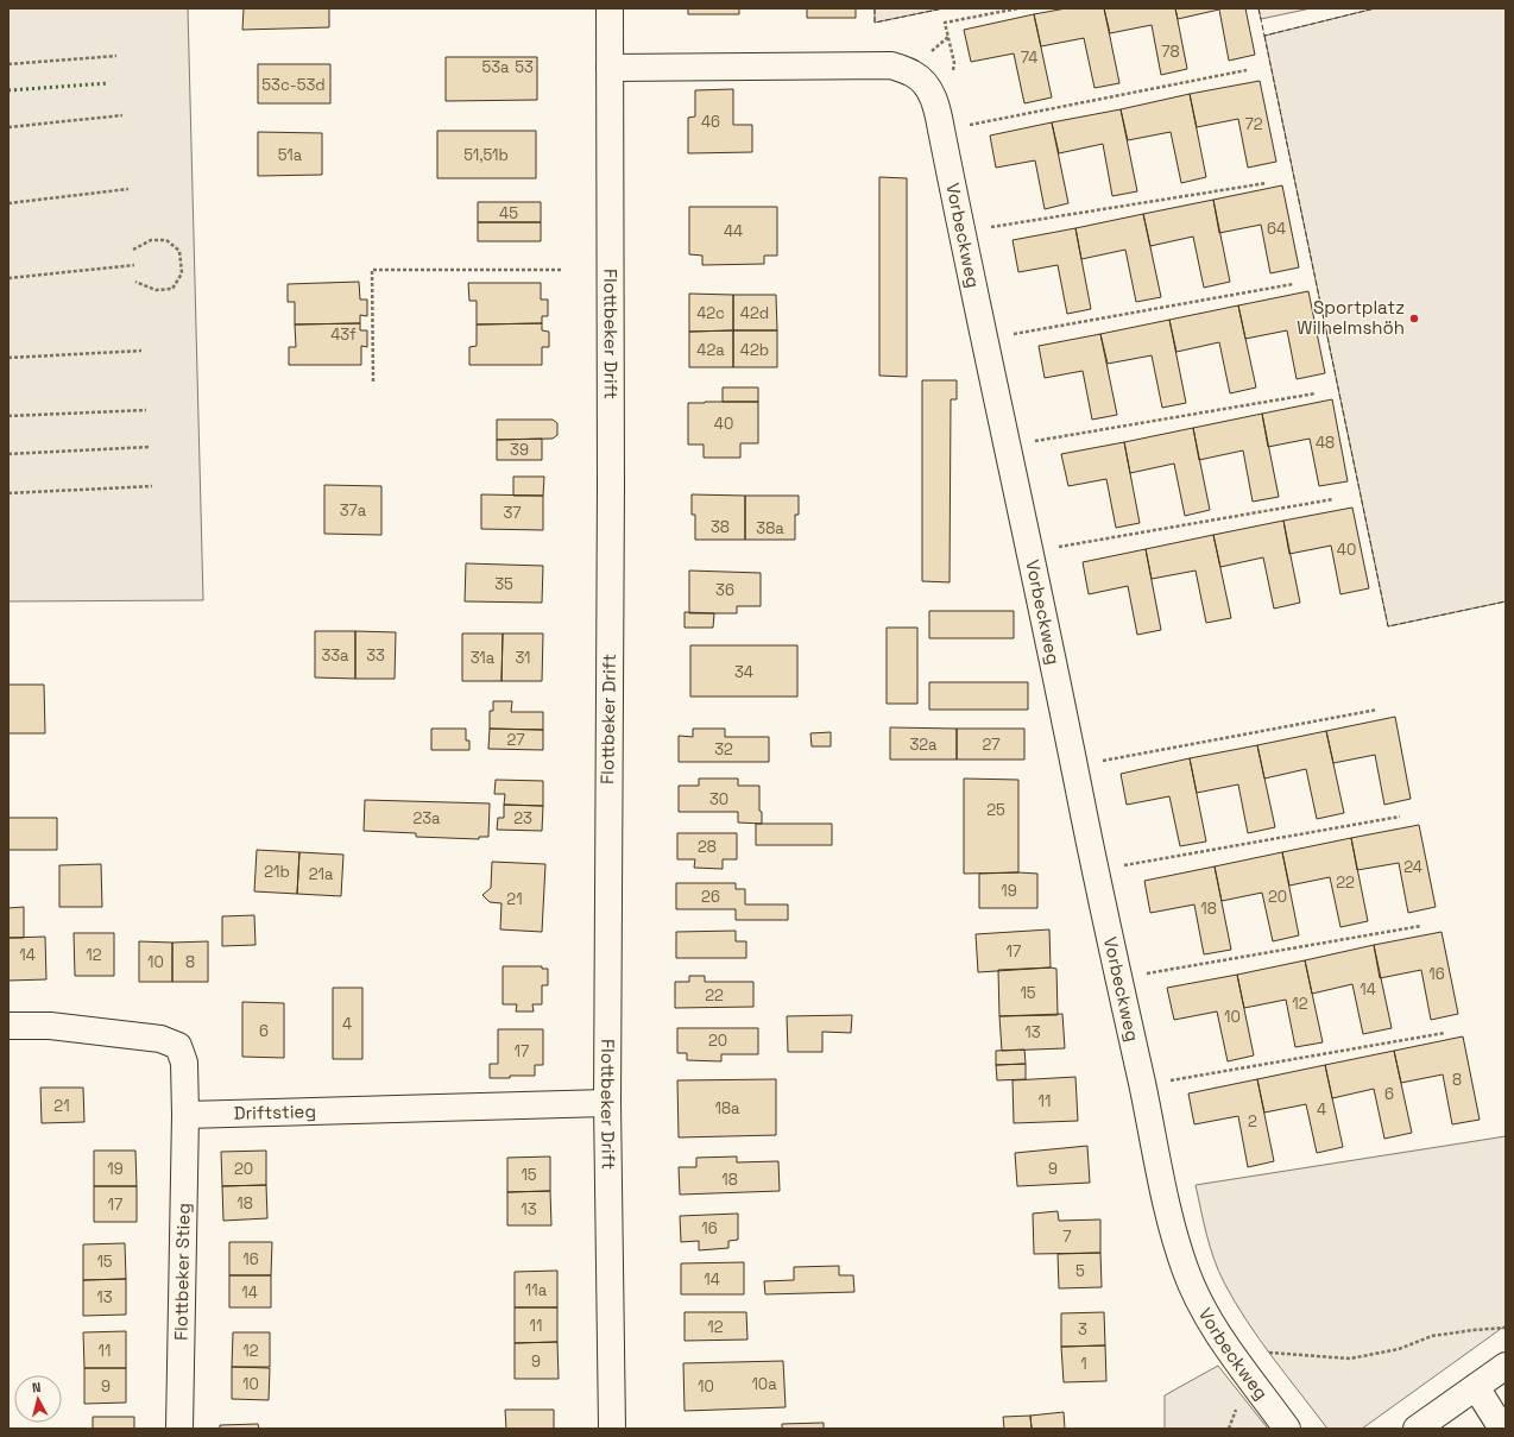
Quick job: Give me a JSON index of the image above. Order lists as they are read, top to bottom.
{
  "streets": {
    "street": [
      "Vorbeckweg",
      "Flottbeker Drift",
      "Driftstieg",
      "Flottbeker Stieg"
    ]
  },
  "crossings": [
    ["Vorbeckweg", "Flottbeker Drift"],
    ["Flottbeker Drift", "Driftstieg"],
    ["Driftstieg", "Flottbeker Stieg"]
  ],
  "places": ["Sportplatz Wilhelmshöh"],
  "house_numbers": [
    "78",
    "74",
    "53a",
    "53",
    "53c-53d",
    "46",
    "72",
    "51a",
    "51,51b",
    "45",
    "64",
    "44",
    "42c",
    "42d",
    "43f",
    "42a",
    "42b",
    "40",
    "48",
    "39",
    "37a",
    "37",
    "38",
    "38a",
    "40",
    "35",
    "36",
    "33a",
    "33",
    "31a",
    "31",
    "34",
    "27",
    "32a",
    "27",
    "32",
    "30",
    "25",
    "23a",
    "23",
    "28",
    "24",
    "21b",
    "21a",
    "22",
    "19",
    "26",
    "20",
    "21",
    "18",
    "17",
    "14",
    "12",
    "10",
    "8",
    "16",
    "14",
    "15",
    "22",
    "12",
    "10",
    "4",
    "6",
    "13",
    "20",
    "17",
    "8",
    "6",
    "11",
    "21",
    "18a",
    "4",
    "2",
    "19",
    "20",
    "9",
    "15",
    "18",
    "18",
    "17",
    "13",
    "16",
    "7",
    "16",
    "15",
    "5",
    "14",
    "11a",
    "14",
    "13",
    "11",
    "12",
    "3",
    "11",
    "12",
    "9",
    "1",
    "10",
    "10a",
    "9",
    "10"
  ],
  "north": "top"
}
